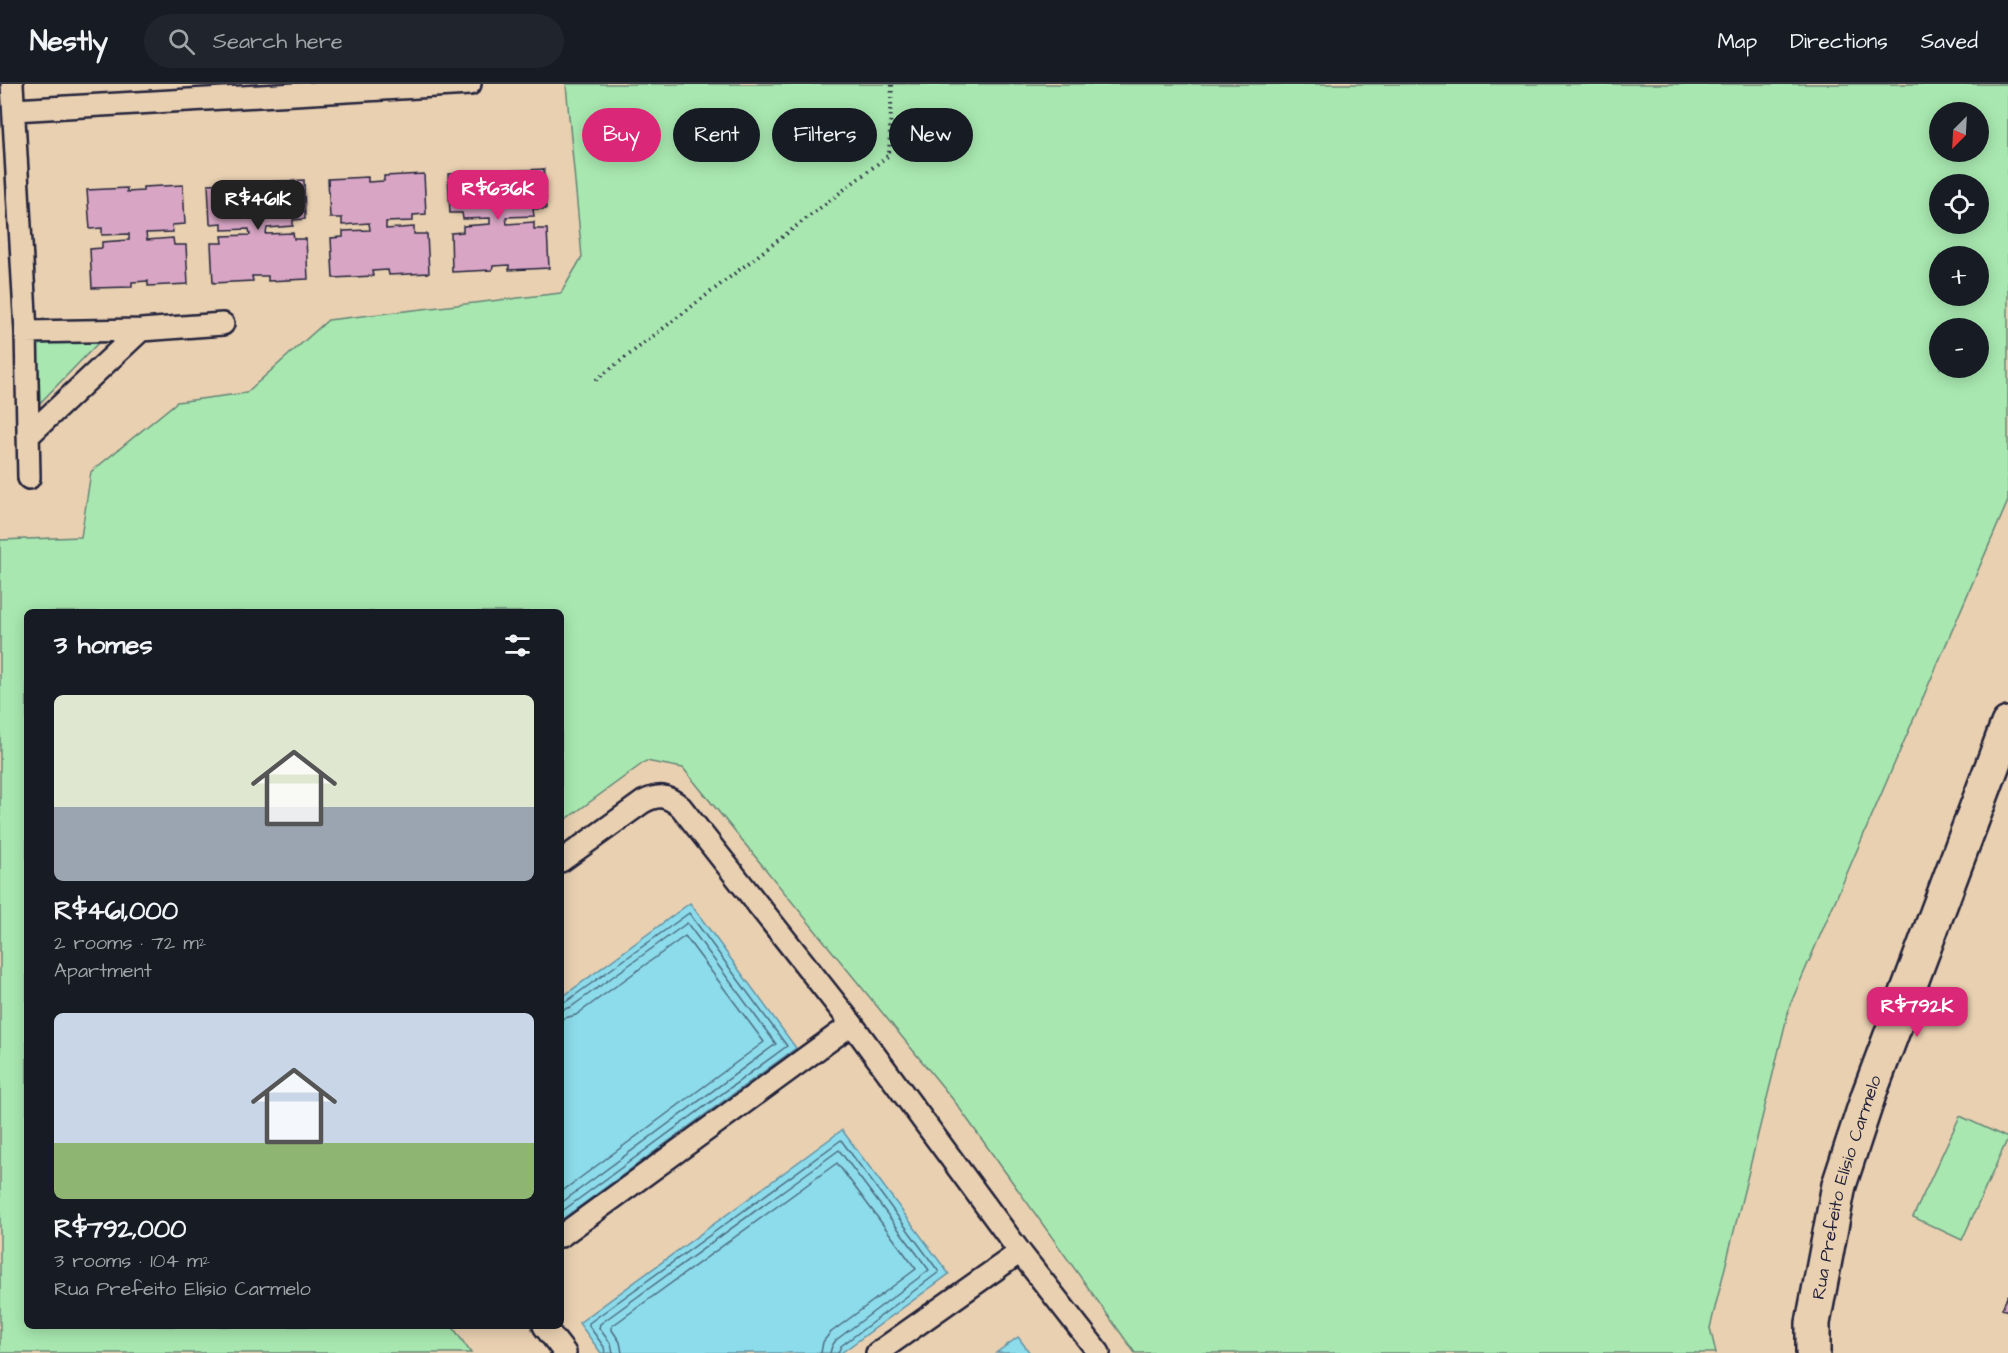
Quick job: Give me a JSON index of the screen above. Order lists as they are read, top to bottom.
{
  "streets": {
    "street": ["Rua Prefeito Elísio Carmelo"]
  },
  "north": "bottom left",
  "page": {
    "header": "Nestly",
    "search": "Search here",
    "nav": ["Map", "Directions", "Saved"],
    "map_buttons": ["+", "−"],
    "chip": [
      "Buy",
      "Rent",
      "Filters",
      "New"
    ],
    "price": ["R$636K", "R$461K", "R$792K"],
    "heading": "3 homes",
    "list": [
      {
        "name": "R$461,000",
        "note": "2 rooms · 72 m² · Apartment"
      },
      {
        "name": "R$792,000",
        "note": "3 rooms · 104 m² · Rua Prefeito Elísio Carmelo"
      }
    ]
  }
}
